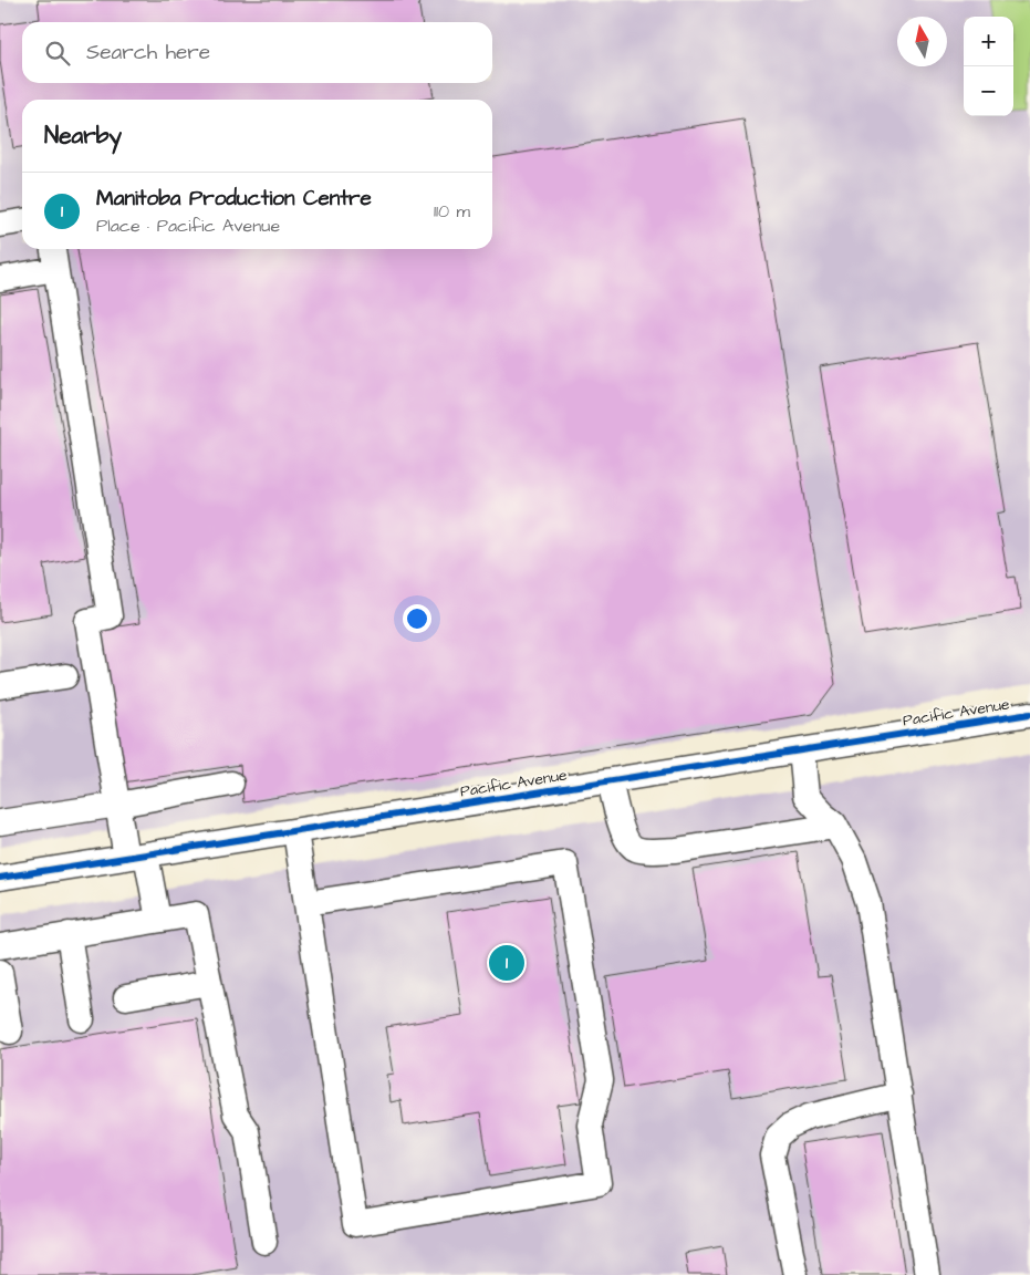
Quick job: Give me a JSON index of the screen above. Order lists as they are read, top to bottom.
{
  "streets": {
    "street": ["Pacific Avenue"]
  },
  "north": "top",
  "page": {
    "map_buttons": ["+", "−"],
    "search": "Search here",
    "heading": "Nearby",
    "list": [
      {
        "mark": "1",
        "name": "Manitoba Production Centre",
        "note": "Place · Pacific Avenue",
        "value": "110 m"
      }
    ],
    "pins": "1"
  }
}
